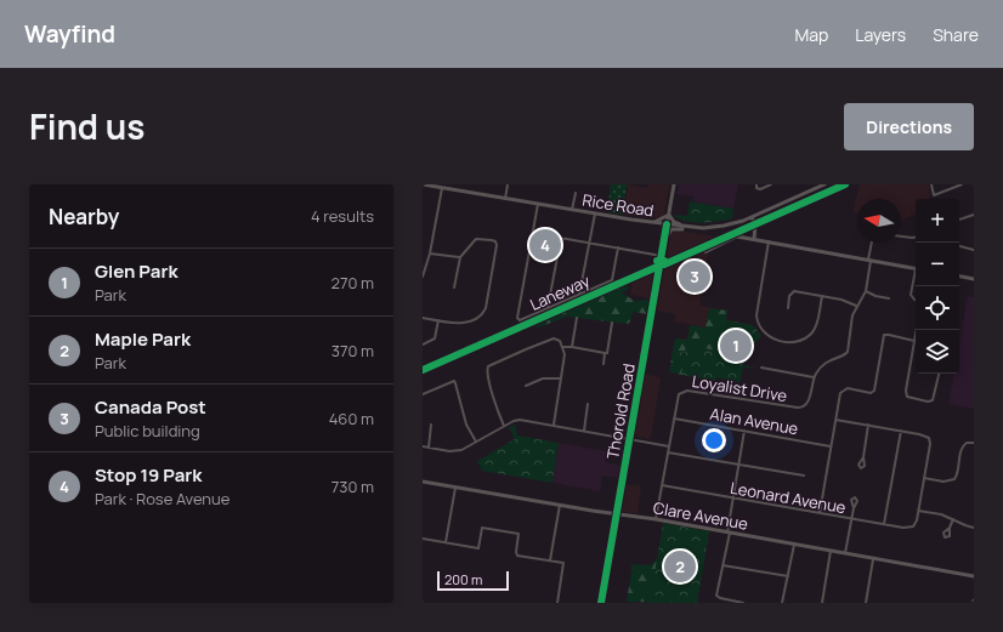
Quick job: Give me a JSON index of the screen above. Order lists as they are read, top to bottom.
{
  "streets": {
    "street": [
      "Rice Road",
      "Laneway",
      "Loyalist Drive",
      "Thorold Road",
      "Alan Avenue",
      "Leonard Avenue",
      "Clare Avenue"
    ]
  },
  "crossings": [
    ["Rice Road", "Thorold Road"],
    ["Loyalist Drive", "Alan Avenue"],
    ["Thorold Road", "Clare Avenue"]
  ],
  "scale_bar": "200 m",
  "north": "left",
  "page": {
    "header": "Wayfind",
    "nav": ["Map", "Layers", "Share"],
    "title": "Find us",
    "buttons": "Directions",
    "heading": ["Nearby", "4 results"],
    "map_buttons": ["+", "−"],
    "pins": [
      "4",
      "3",
      "1",
      "2"
    ],
    "list": [
      {
        "mark": "1",
        "name": "Glen Park",
        "note": "Park",
        "value": "270 m"
      },
      {
        "mark": "2",
        "name": "Maple Park",
        "note": "Park",
        "value": "370 m"
      },
      {
        "mark": "3",
        "name": "Canada Post",
        "note": "Public building",
        "value": "460 m"
      },
      {
        "mark": "4",
        "name": "Stop 19 Park",
        "note": "Park · Rose Avenue",
        "value": "730 m"
      }
    ],
    "scale": "200 m"
  }
}
